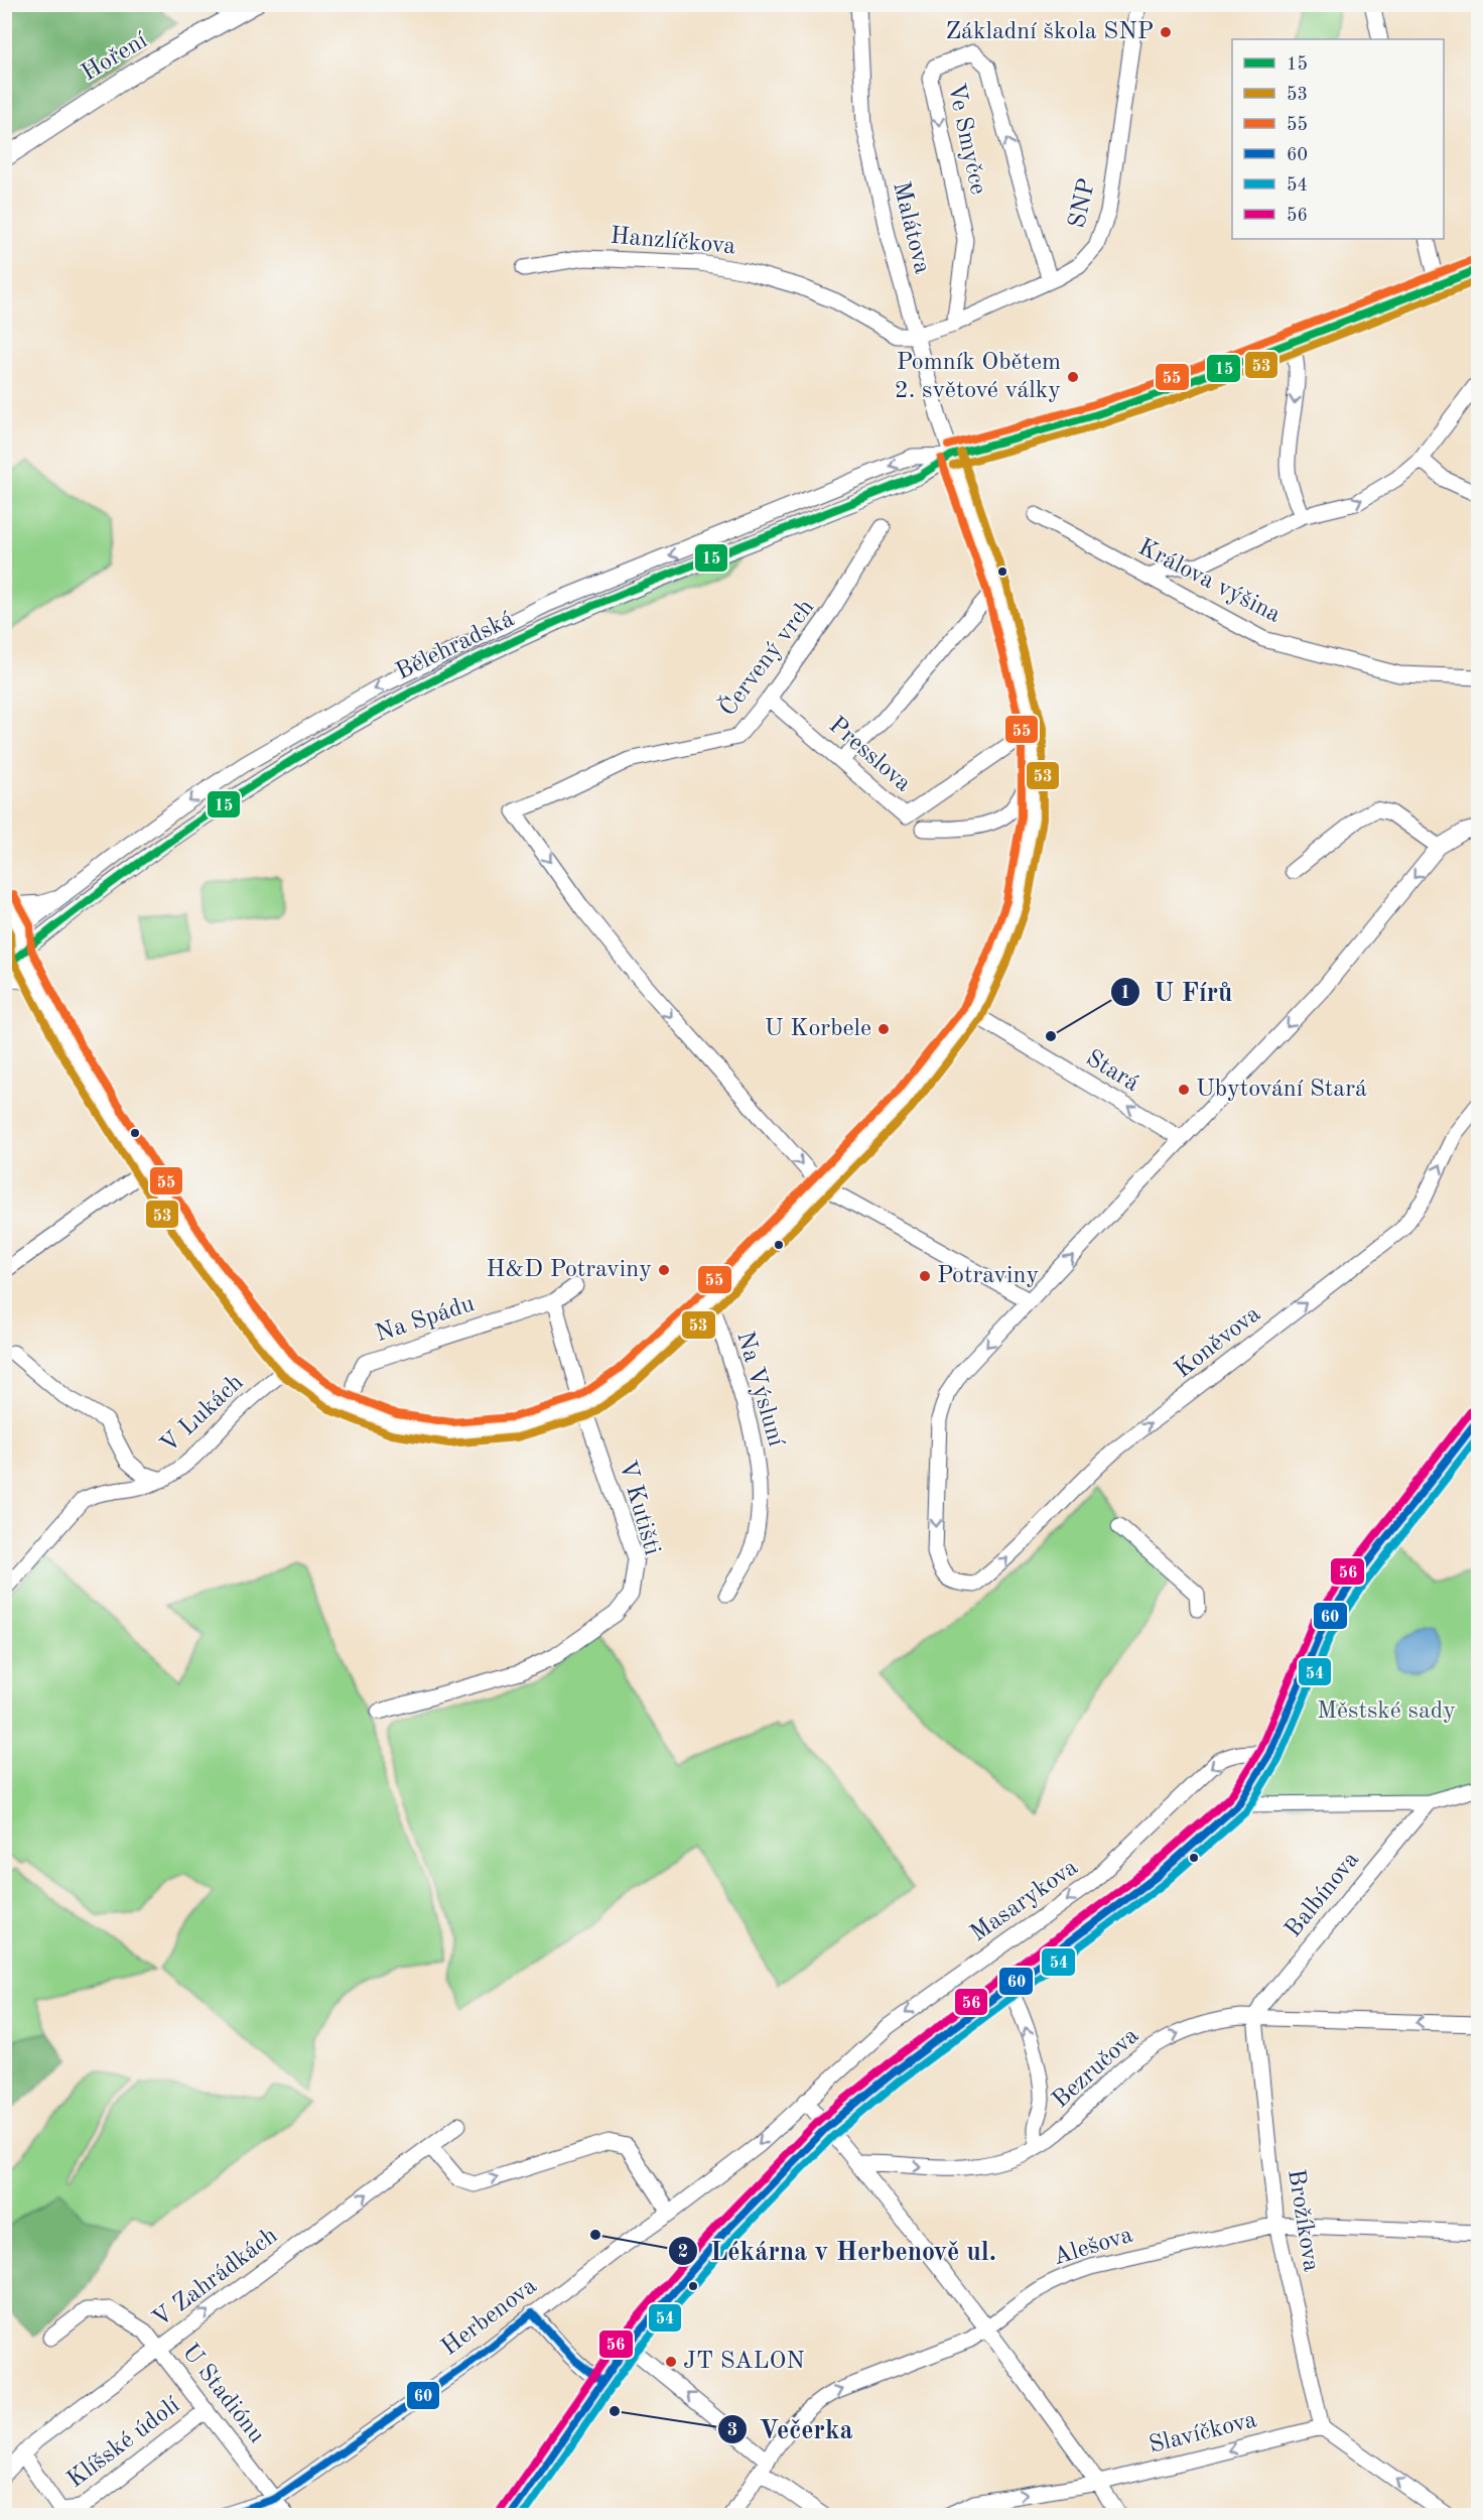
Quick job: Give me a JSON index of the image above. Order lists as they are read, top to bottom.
{
  "streets": {
    "main road": ["Hoření"],
    "street": [
      "Ve Smyčce",
      "SNP",
      "Malátova",
      "Hanzlíčkova",
      "Králova výšina",
      "Bělehradská",
      "Červený vrch",
      "Presslova",
      "Stará",
      "Na Spádu",
      "Koněvova",
      "Na Výsluní",
      "V Lukách",
      "V Kutišti",
      "Balbínova",
      "Masarykova",
      "Bezručova",
      "Brožíkova",
      "Alešova",
      "V Zahrádkách",
      "Herbenova",
      "U Stadiónu",
      "Slavíčkova",
      "Klíšské údolí"
    ]
  },
  "crossings": [
    ["Ve Smyčce", "SNP"],
    ["SNP", "Malátova"],
    ["SNP", "Hanzlíčkova"],
    ["Malátova", "Hanzlíčkova"],
    ["Malátova", "Bělehradská"],
    ["Malátova", "Presslova"],
    ["Malátova", "Stará"],
    ["Červený vrch", "Presslova"],
    ["Na Spádu", "V Kutišti"],
    ["Balbínova", "Bezručova"],
    ["Balbínova", "Brožíkova"],
    ["Masarykova", "Herbenova"],
    ["Bezručova", "Brožíkova"],
    ["Brožíkova", "Alešova"],
    ["Brožíkova", "Slavíčkova"],
    ["V Zahrádkách", "U Stadiónu"],
    ["V Zahrádkách", "Klíšské údolí"],
    ["Herbenova", "U Stadiónu"],
    ["U Stadiónu", "Klíšské údolí"]
  ],
  "one_way": ["Stará", "V Zahrádkách"],
  "parks": ["Městské sady"],
  "places": [
    "Základní škola SNP",
    "Pomník Obětem 2. světové války",
    "U Korbele",
    "U Fírů",
    "Ubytování Stará",
    "H&D Potraviny",
    "Potraviny",
    "Lékárna v Herbenově ul.",
    "JT SALON",
    "Večerka"
  ],
  "lines": [
    "transit line 55",
    "transit line 15",
    "transit line 53",
    "transit line 56",
    "transit line 60",
    "transit line 54"
  ],
  "legend": [
    "15",
    "53",
    "55",
    "60",
    "54",
    "56"
  ]
}
